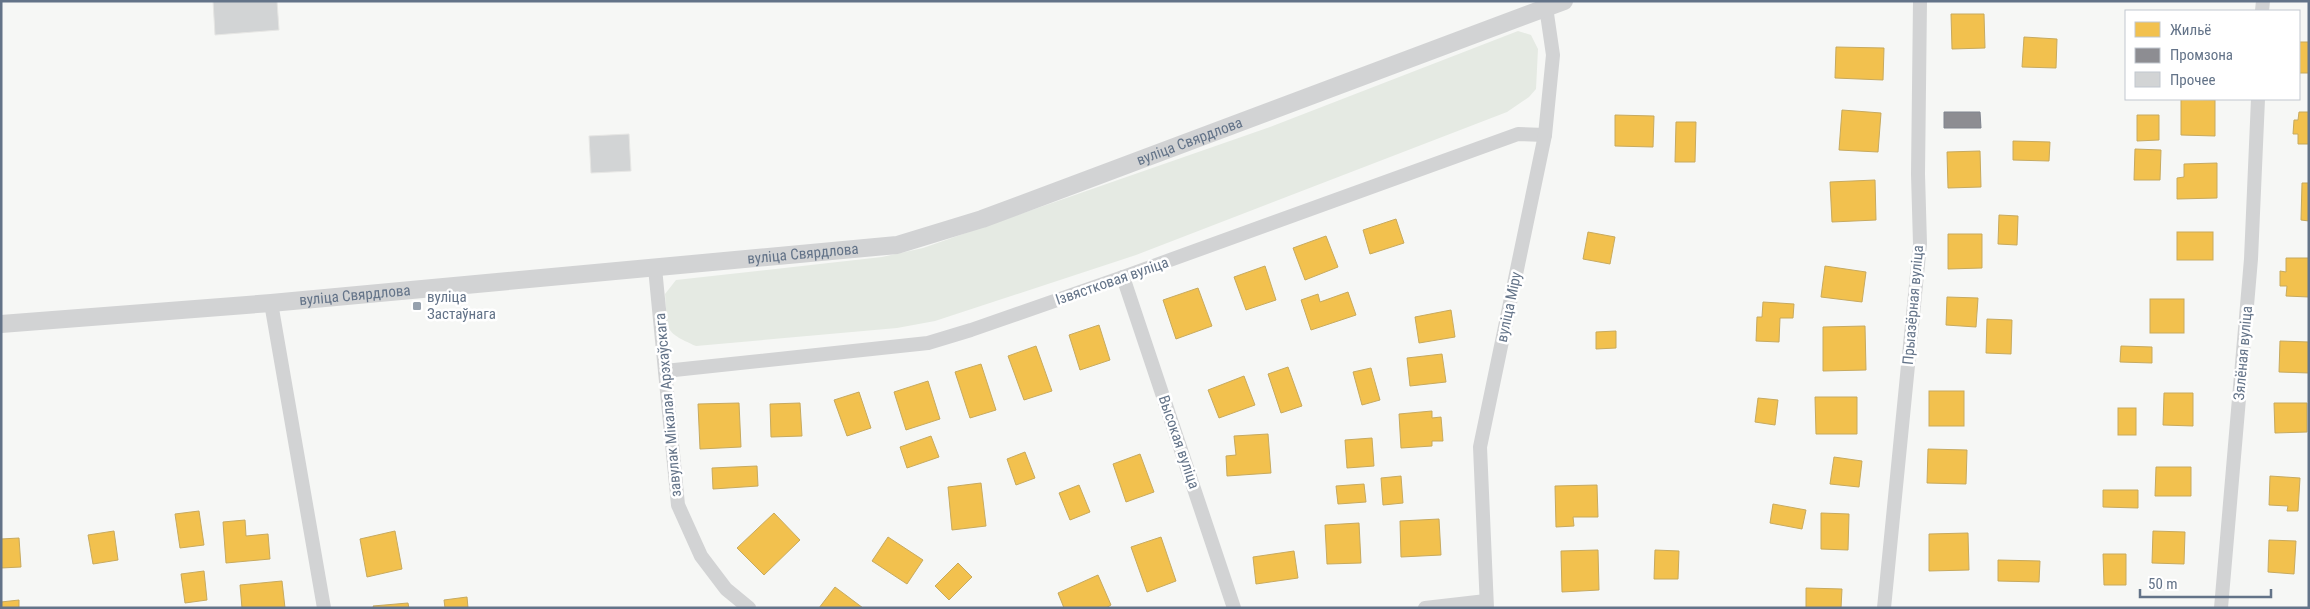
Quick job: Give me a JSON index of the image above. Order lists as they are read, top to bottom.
{
  "streets": {
    "street": [
      "вуліца Свярдлова",
      "Ізвястковая вуліца",
      "Прыазёрная вуліца",
      "вуліца Міру",
      "Зялёная вуліца",
      "завулак Мікалая Арэхаўскага",
      "Высокая вуліца"
    ]
  },
  "crossings": [
    ["вуліца Свярдлова", "вуліца Міру"],
    ["вуліца Свярдлова", "завулак Мікалая Арэхаўскага"],
    ["Ізвястковая вуліца", "вуліца Міру"],
    ["Ізвястковая вуліца", "завулак Мікалая Арэхаўскага"],
    ["Ізвястковая вуліца", "Высокая вуліца"]
  ],
  "places": {
    "transit": ["вуліца Застаўнага"]
  },
  "legend": ["Жильё", "Промзона", "Прочее"],
  "scale_bar": "50 m"
}
